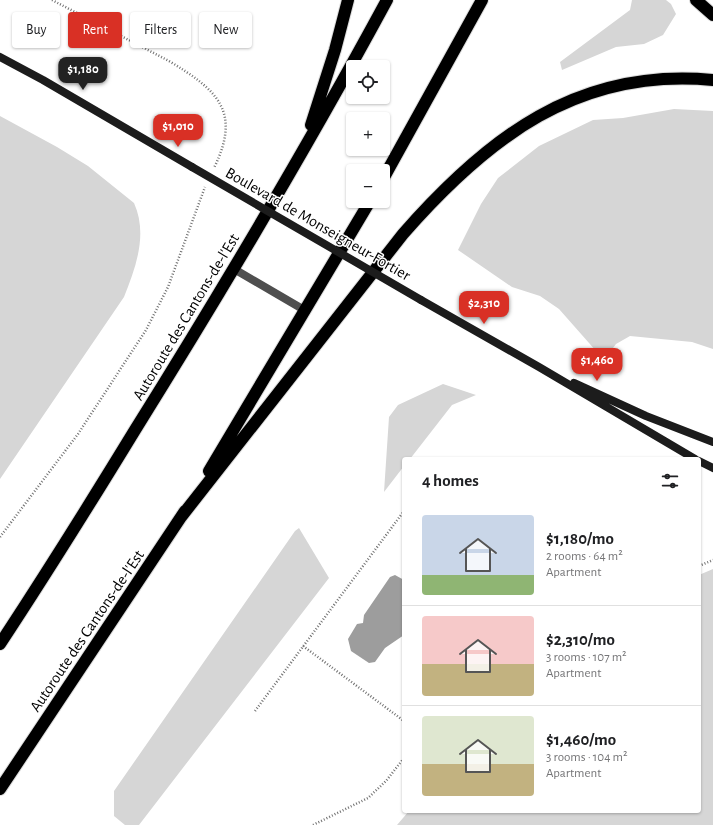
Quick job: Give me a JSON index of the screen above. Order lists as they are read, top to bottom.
{
  "streets": {
    "highway": ["Autoroute des Cantons-de-l'Est"],
    "main road": ["Boulevard de Monseigneur-Fortier"]
  },
  "page": {
    "chip": [
      "Buy",
      "Rent",
      "Filters",
      "New"
    ],
    "price": [
      "$1,180",
      "$1,010",
      "$2,310",
      "$1,460"
    ],
    "map_buttons": ["+", "−"],
    "heading": "4 homes",
    "list": [
      {
        "name": "$1,180/mo",
        "note": "2 rooms · 64 m² · Apartment"
      },
      {
        "name": "$2,310/mo",
        "note": "3 rooms · 107 m² · Apartment"
      },
      {
        "name": "$1,460/mo",
        "note": "3 rooms · 104 m² · Apartment"
      }
    ]
  }
}
